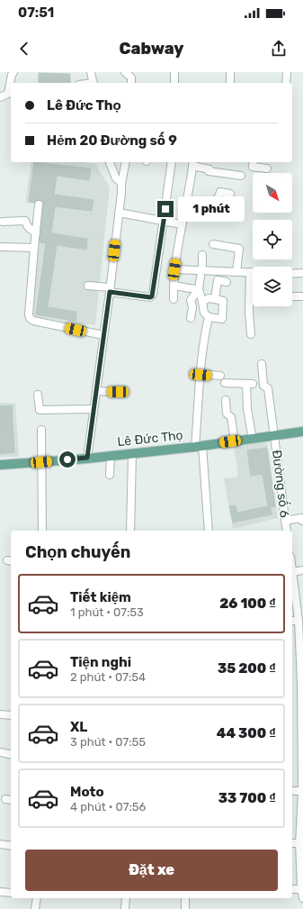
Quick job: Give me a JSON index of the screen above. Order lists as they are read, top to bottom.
{
  "streets": {
    "main road": ["Lê Đức Thọ"],
    "street": ["Đường số 6"]
  },
  "crossings": [
    ["Lê Đức Thọ", "Đường số 6"]
  ],
  "north": "bottom right",
  "page": {
    "status": "07:51",
    "header": "Cabway",
    "banner": ["Lê Đức Thọ", "Hẻm 20 Đường số 9"],
    "bubble": "1 phút",
    "heading": "Chọn chuyến",
    "list": [
      {
        "name": "Tiết kiệm",
        "note": "1 phút · 07:53",
        "value": "26 100 ₫"
      },
      {
        "name": "Tiện nghi",
        "note": "2 phút · 07:54",
        "value": "35 200 ₫"
      },
      {
        "name": "XL",
        "note": "3 phút · 07:55",
        "value": "44 300 ₫"
      },
      {
        "name": "Moto",
        "note": "4 phút · 07:56",
        "value": "33 700 ₫"
      }
    ],
    "buttons": "Đặt xe"
  }
}
